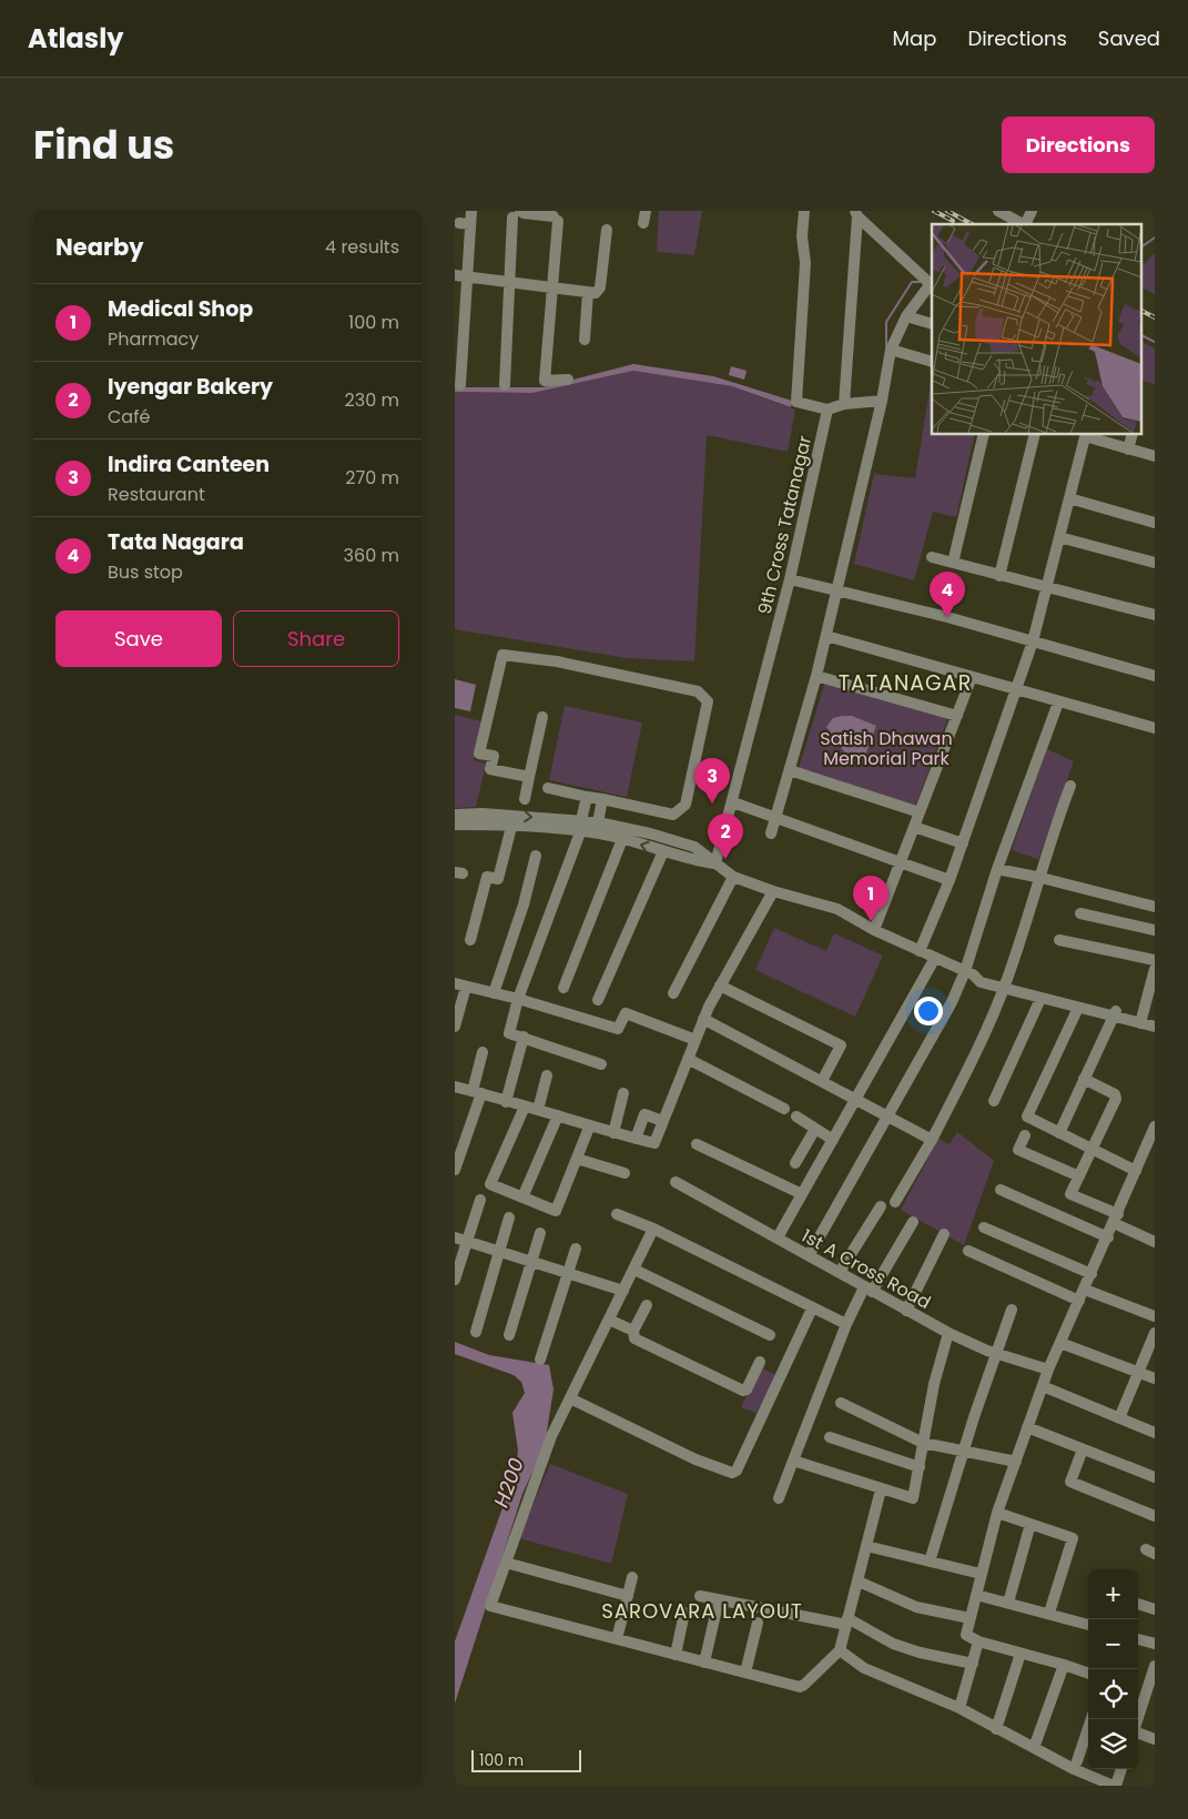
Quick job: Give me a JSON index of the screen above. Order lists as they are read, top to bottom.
{
  "streets": {
    "street": ["9th Cross Tatanagar", "1st A Cross Road"]
  },
  "districts": ["TATANAGAR", "SAROVARA LAYOUT"],
  "water": ["H200"],
  "parks": ["Satish Dhawan Memorial Park"],
  "scale_bar": "100 m",
  "page": {
    "header": "Atlasly",
    "nav": ["Map", "Directions", "Saved"],
    "title": "Find us",
    "buttons": [
      "Directions",
      ["Save", "Share"]
    ],
    "heading": ["Nearby", "4 results"],
    "list": [
      {
        "mark": "1",
        "name": "Medical Shop",
        "note": "Pharmacy",
        "value": "100 m"
      },
      {
        "mark": "2",
        "name": "Iyengar Bakery",
        "note": "Café",
        "value": "230 m"
      },
      {
        "mark": "3",
        "name": "Indira Canteen",
        "note": "Restaurant",
        "value": "270 m"
      },
      {
        "mark": "4",
        "name": "Tata Nagara",
        "note": "Bus stop",
        "value": "360 m"
      }
    ],
    "pins": [
      "4",
      "3",
      "2",
      "1"
    ],
    "map_buttons": ["+", "−"],
    "scale": "100 m"
  }
}
